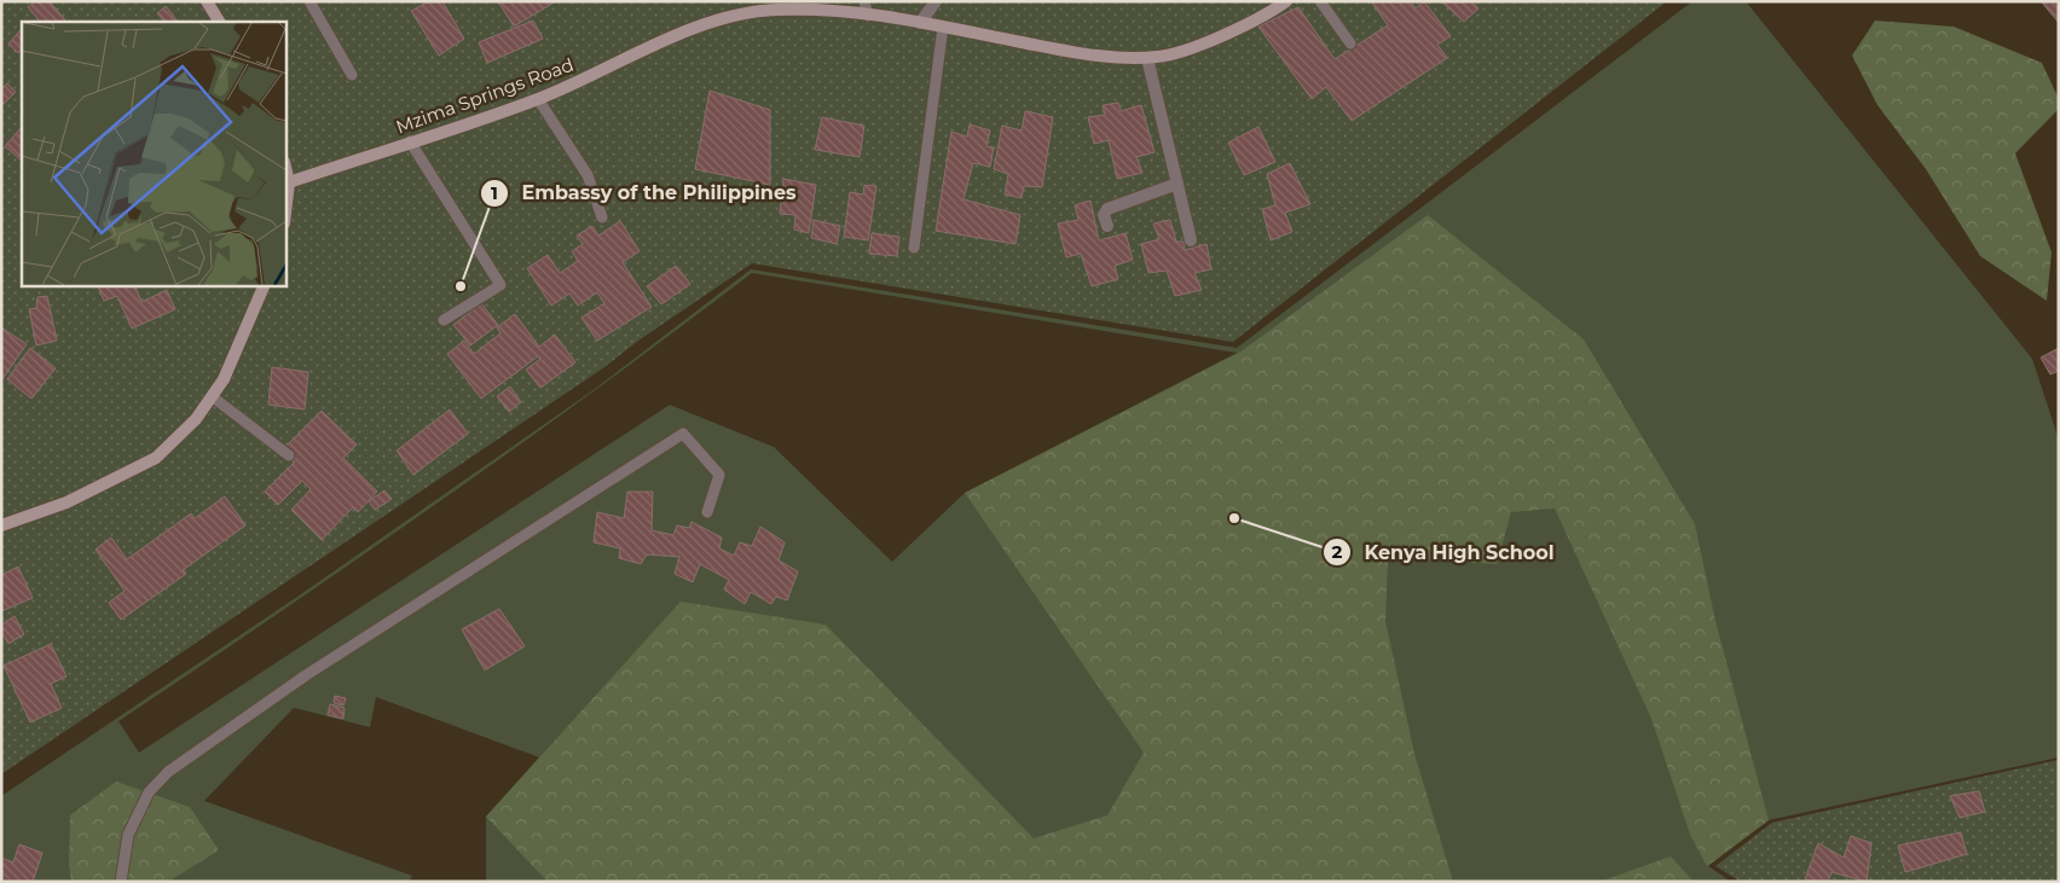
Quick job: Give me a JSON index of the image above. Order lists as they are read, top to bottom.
{
  "streets": {
    "street": ["Mzima Springs Road"]
  },
  "places": ["Embassy of the Philippines", "Kenya High School"]
}
